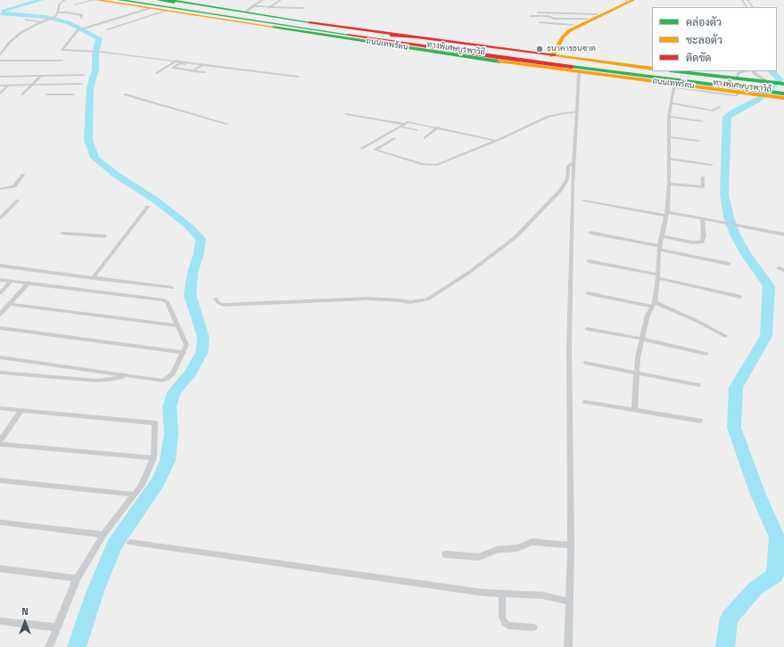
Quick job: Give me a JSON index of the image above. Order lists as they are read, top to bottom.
{
  "streets": {
    "main road": ["ถนนเทพรัตน", "ทางพิเศษบูรพาวิถี"]
  },
  "crossings": [
    ["ถนนเทพรัตน", "ทางพิเศษบูรพาวิถี"]
  ],
  "places": ["ธนาคารธนชาต"],
  "legend": ["คล่องตัว", "ชะลอตัว", "ติดขัด"],
  "north": "top"
}
